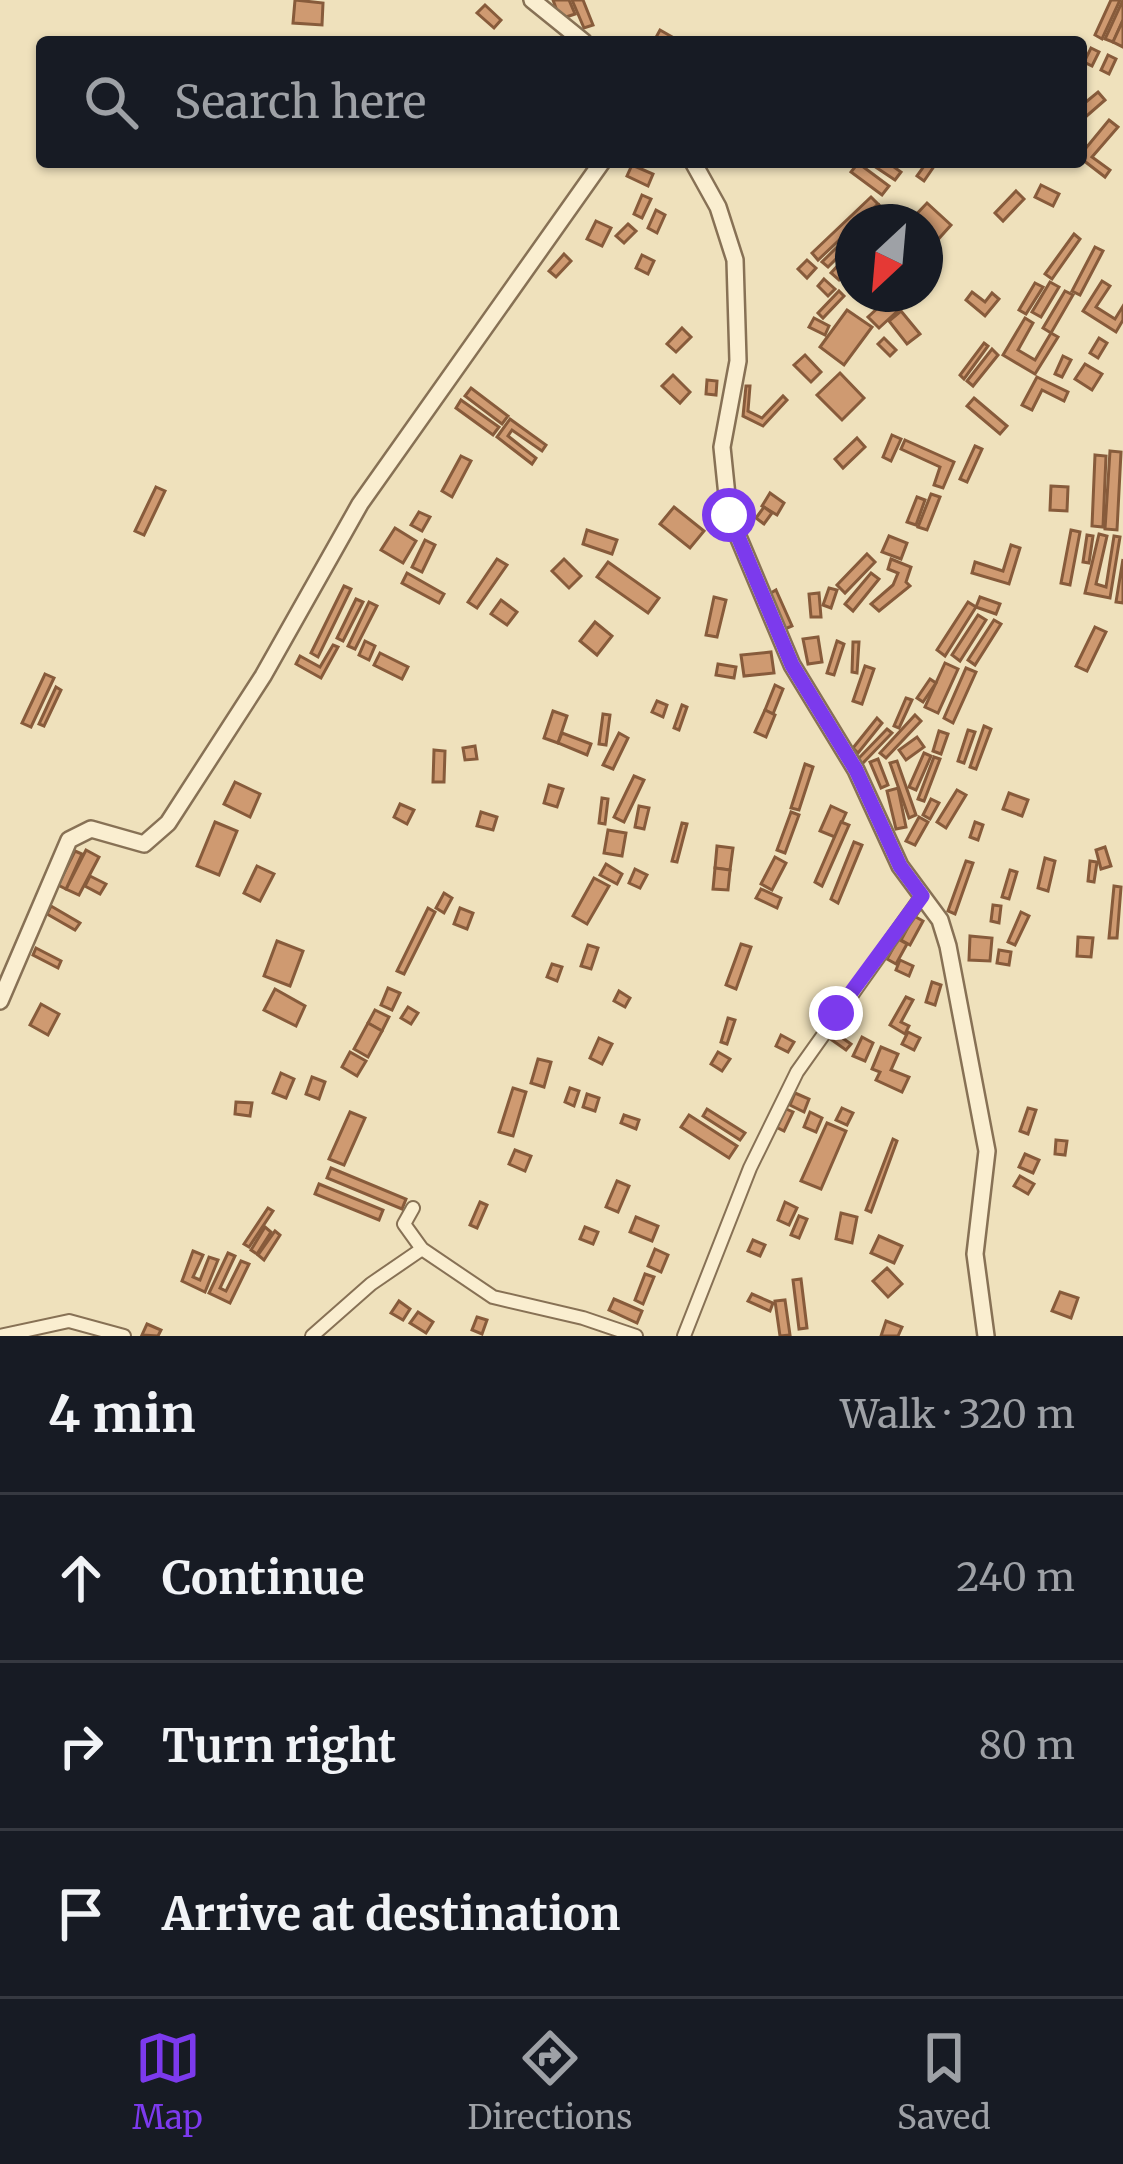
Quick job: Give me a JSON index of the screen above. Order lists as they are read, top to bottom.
{
  "north": "bottom left",
  "page": {
    "search": "Search here",
    "heading": ["4 min", "Walk · 320 m"],
    "list": [
      ["Continue", "240 m"],
      ["Turn right", "80 m"],
      "Arrive at destination"
    ],
    "nav": ["Map", "Directions", "Saved"]
  }
}
